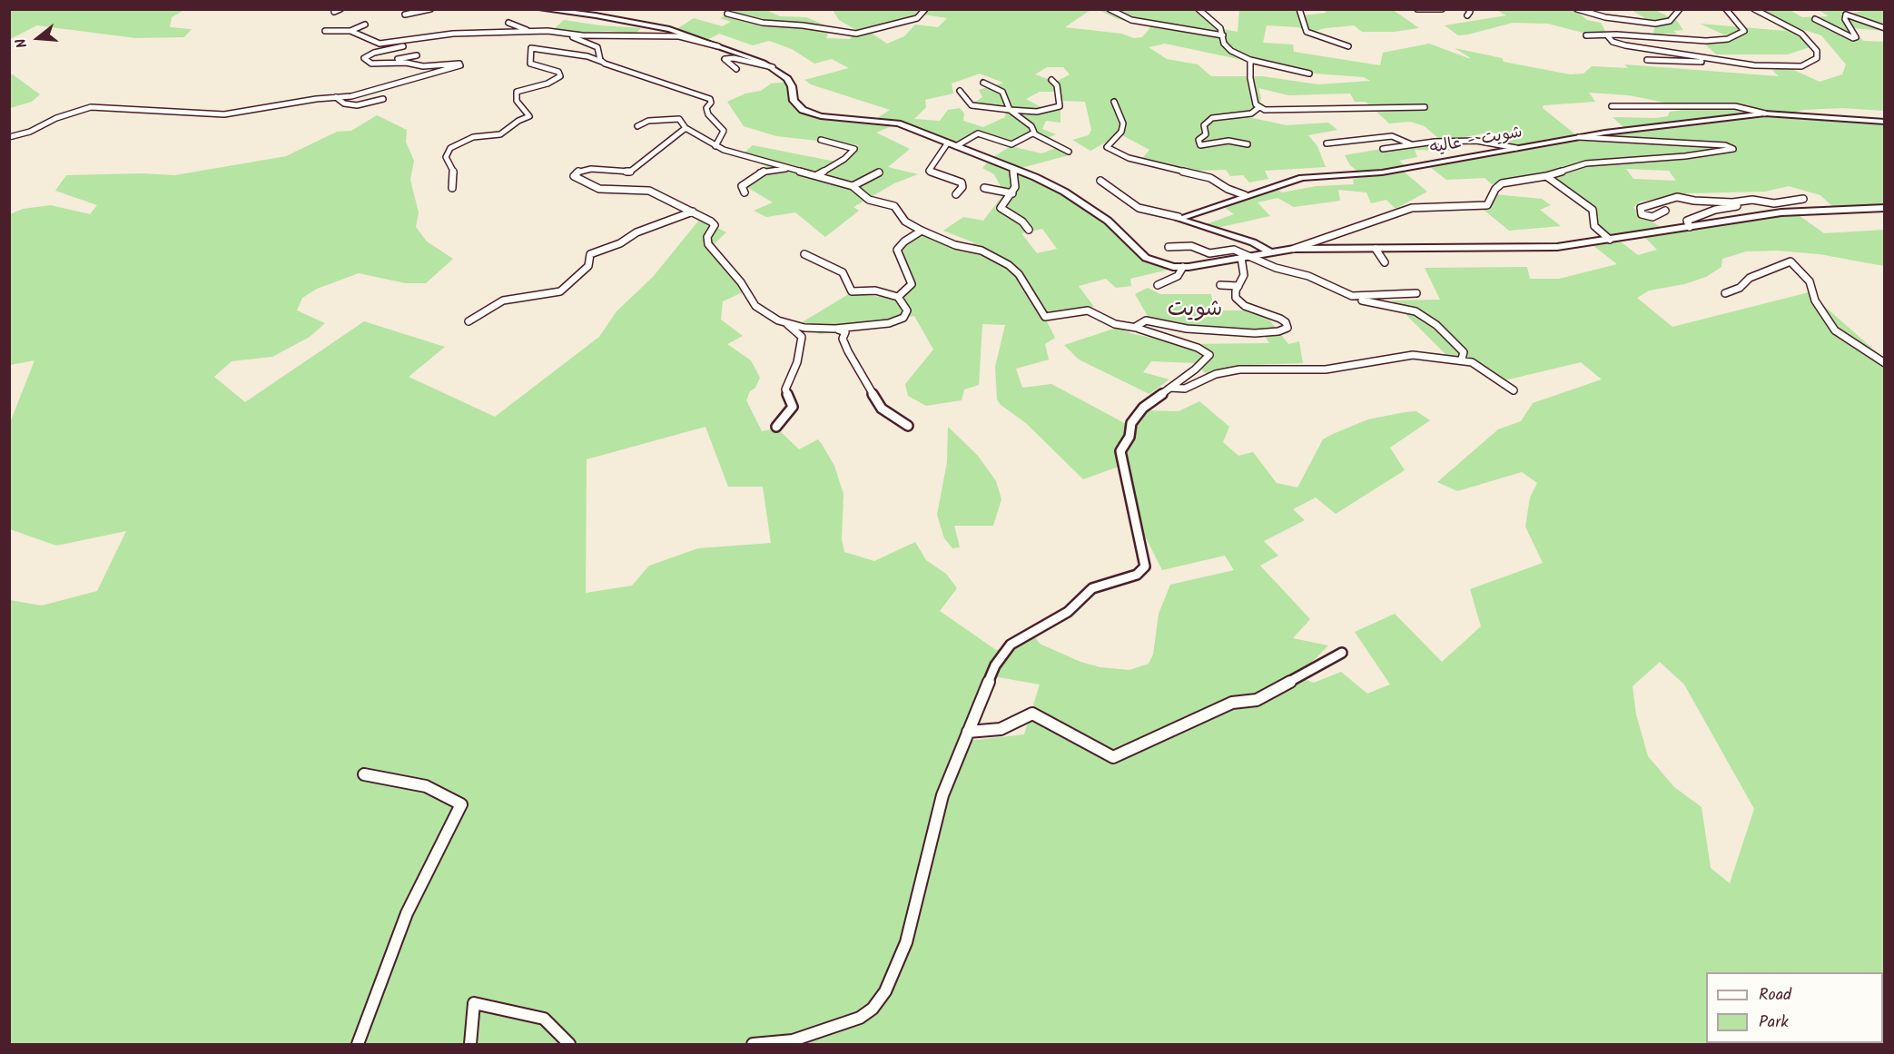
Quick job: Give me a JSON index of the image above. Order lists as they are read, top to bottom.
{
  "streets": {
    "main road": ["شويت - عاليه"]
  },
  "districts": ["شويت"],
  "legend": ["Road", "Park"],
  "north": "left"
}
